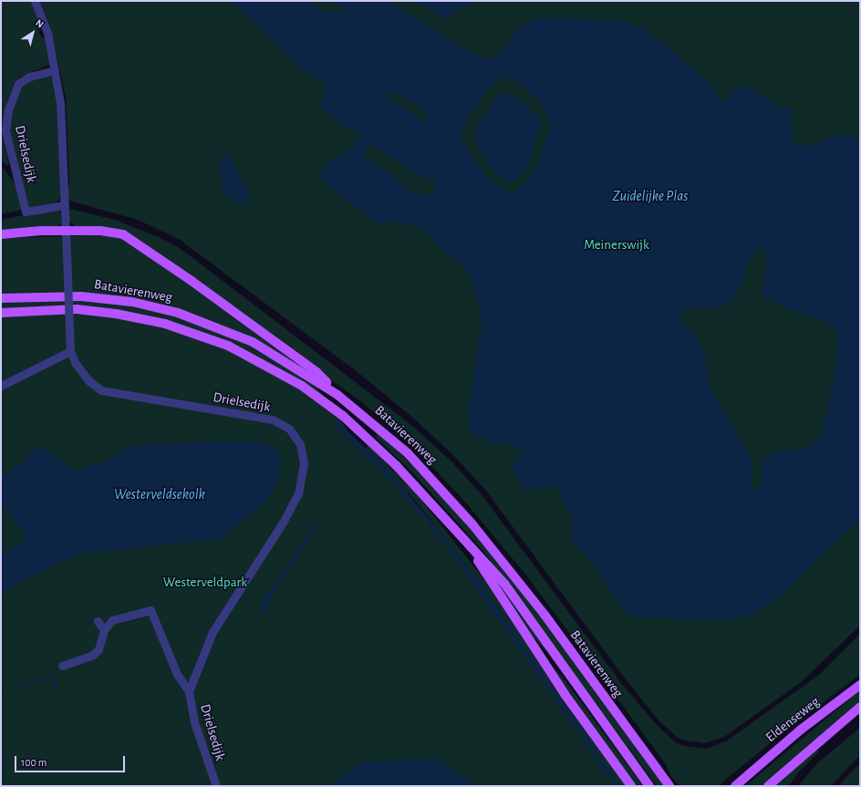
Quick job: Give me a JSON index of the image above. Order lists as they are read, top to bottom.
{
  "streets": {
    "main road": ["Batavierenweg", "Eldenseweg"],
    "street": ["Drielsedijk"]
  },
  "water": ["Zuidelijke Plas", "Westerveldsekolk"],
  "parks": ["Meinerswijk", "Westerveldpark"],
  "scale_bar": "100 m",
  "north": "top right"
}
